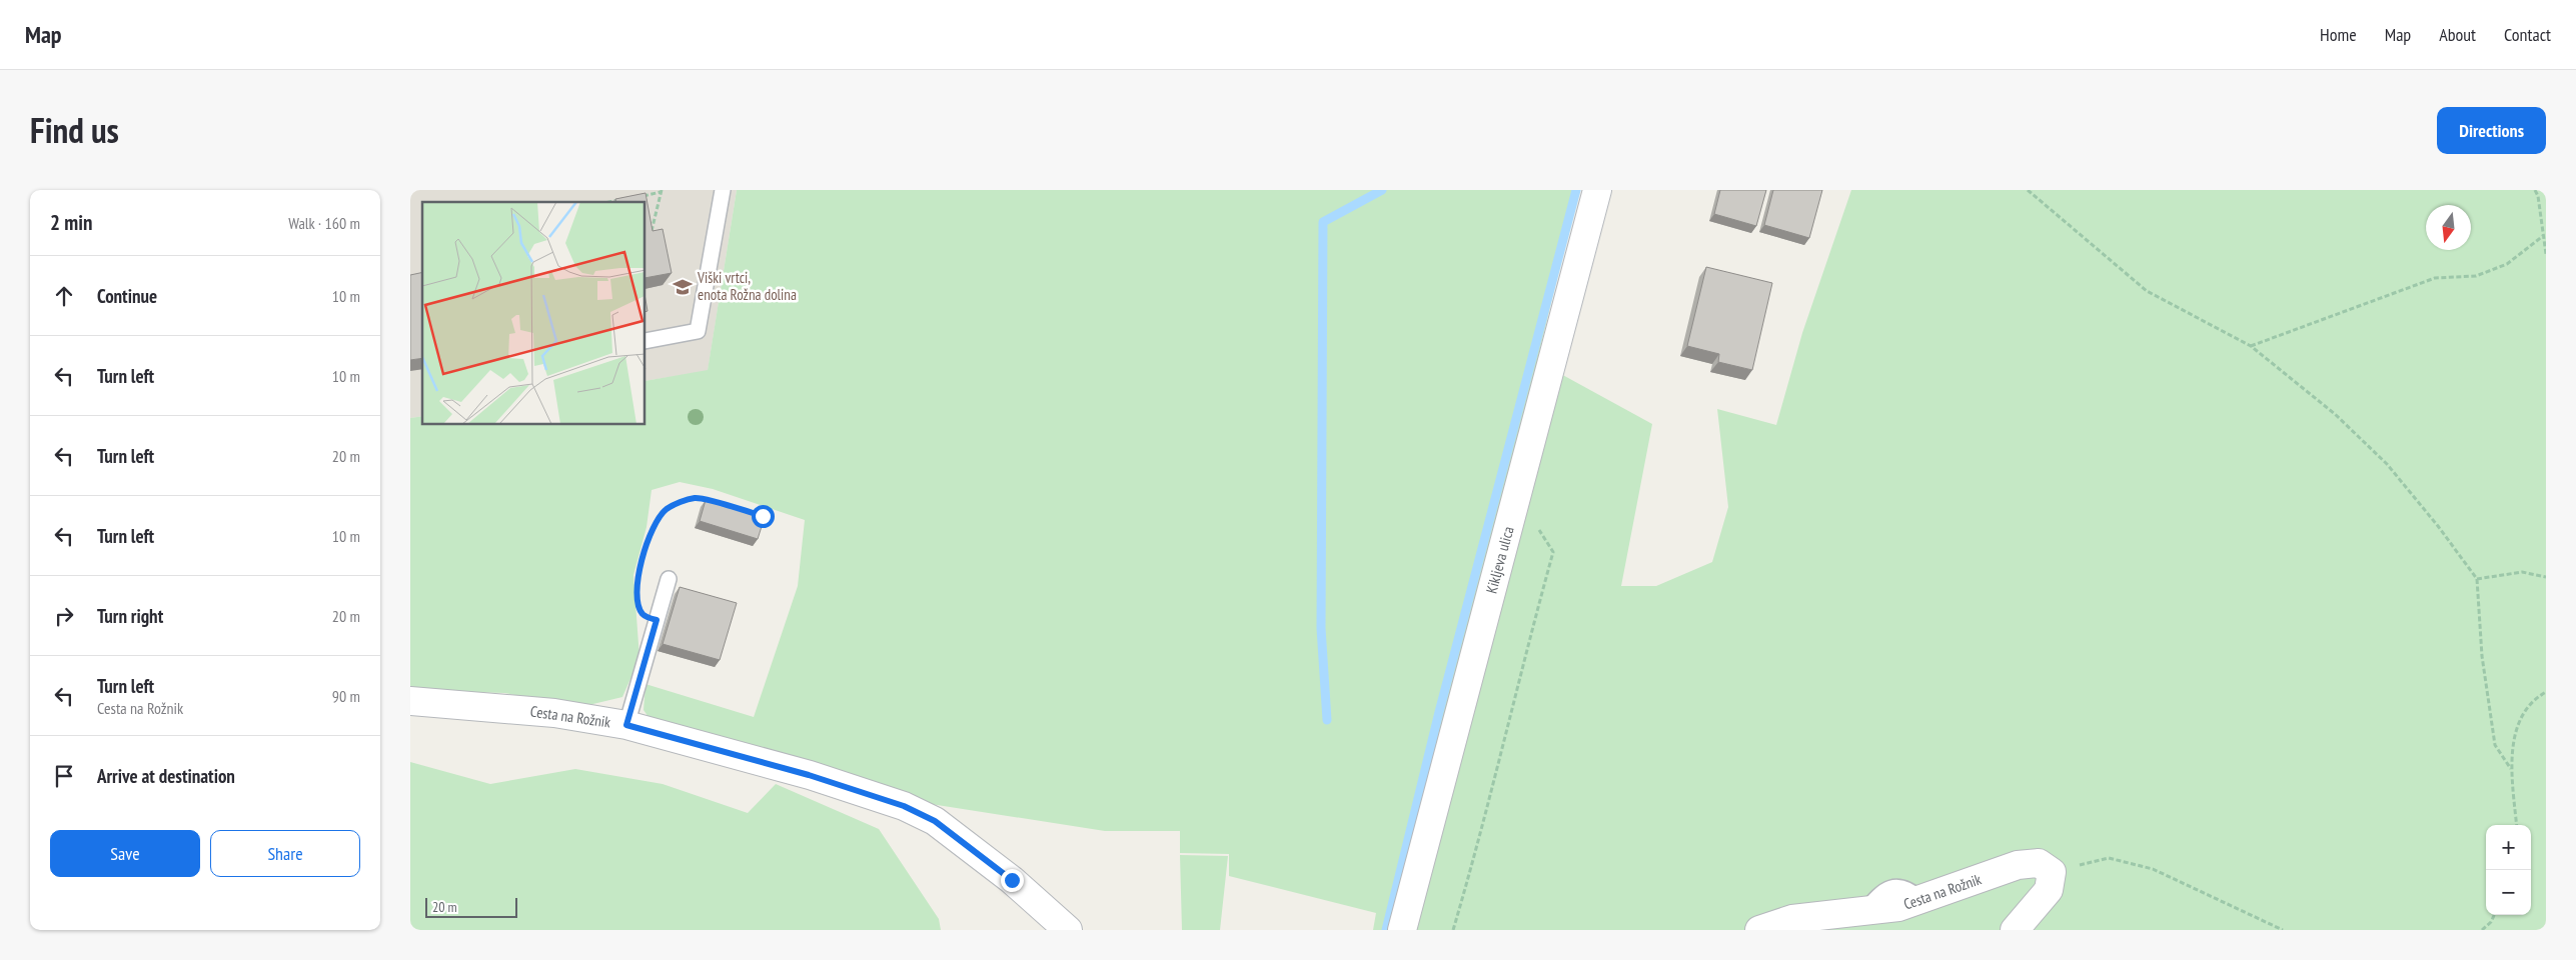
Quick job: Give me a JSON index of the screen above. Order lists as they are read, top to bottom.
{
  "streets": {
    "street": ["Kikljeva ulica", "Cesta na Rožnik"]
  },
  "places": {
    "school or university": ["Viški vrtci, enota Rožna dolina"]
  },
  "scale_bar": "20 m",
  "north": "bottom",
  "page": {
    "header": "Map",
    "nav": [
      "Home",
      "Map",
      "About",
      "Contact"
    ],
    "title": "Find us",
    "buttons": [
      "Directions",
      ["Save", "Share"]
    ],
    "heading": ["2 min", "Walk · 160 m"],
    "list": [
      ["Continue", "10 m"],
      ["Turn left", "10 m"],
      ["Turn left", "20 m"],
      ["Turn left", "10 m"],
      ["Turn right", "20 m"],
      ["Turn left", "Cesta na Rožnik", "90 m"],
      "Arrive at destination"
    ],
    "map_buttons": ["+", "−"],
    "scale": "20 m"
  }
}
